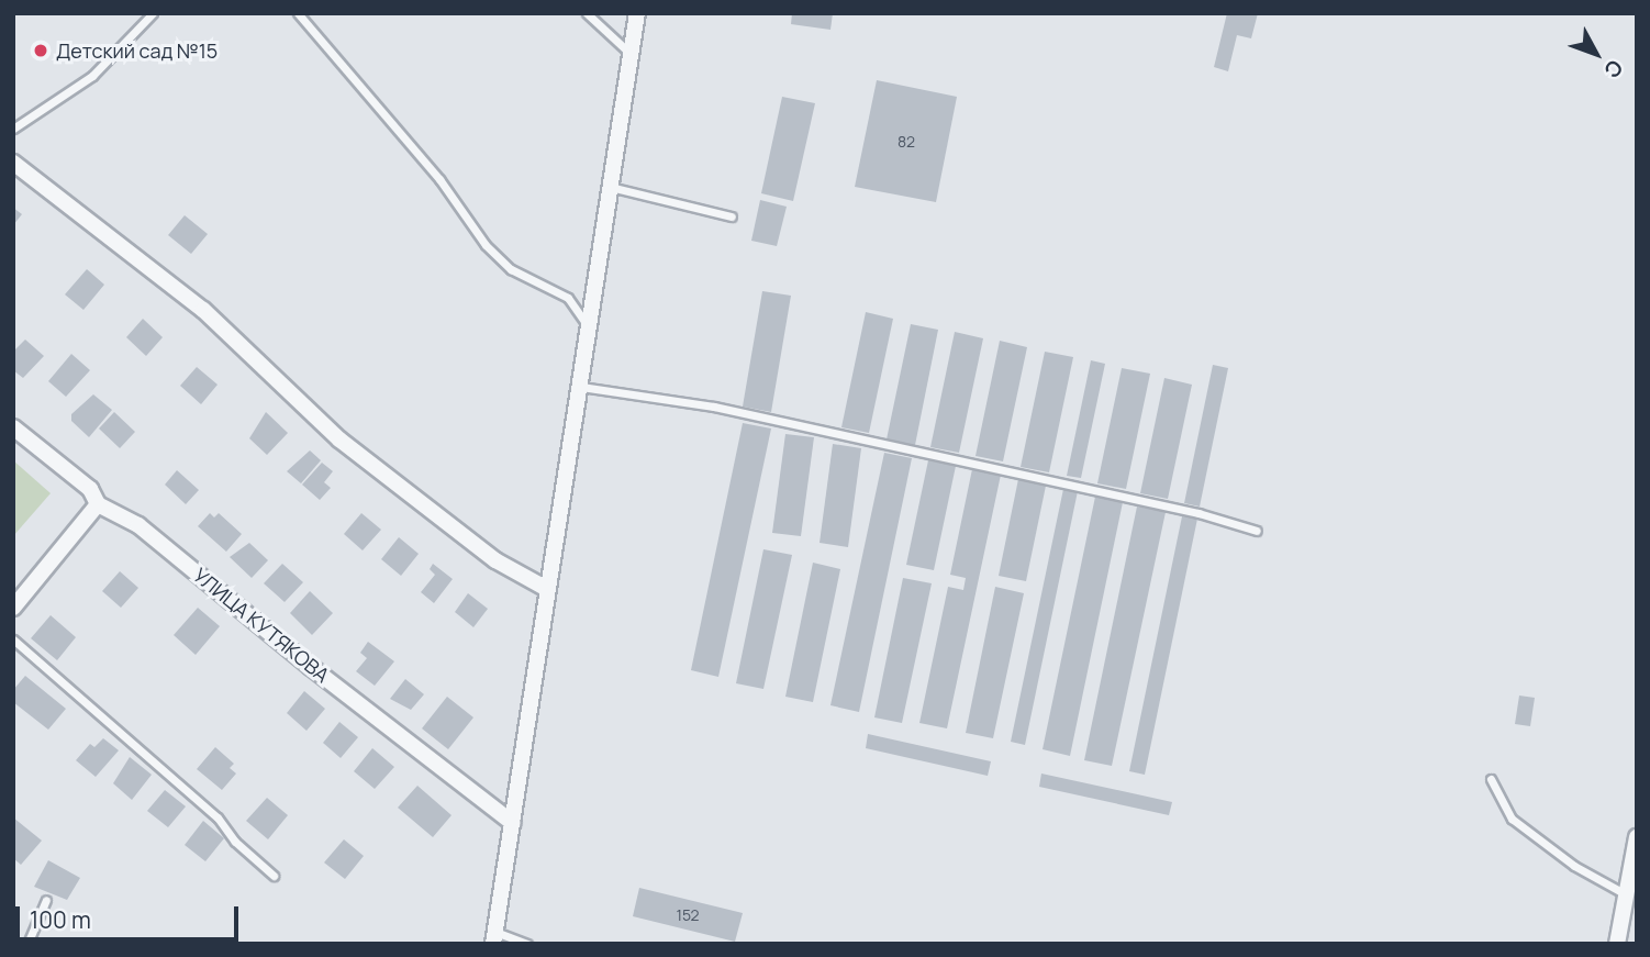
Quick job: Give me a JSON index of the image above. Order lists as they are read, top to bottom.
{
  "streets": {
    "street": ["УЛИЦА КУТЯКОВА"]
  },
  "places": ["Детский сад №15"],
  "house_numbers": ["82", "152"],
  "scale_bar": "100 m",
  "north": "bottom right"
}
